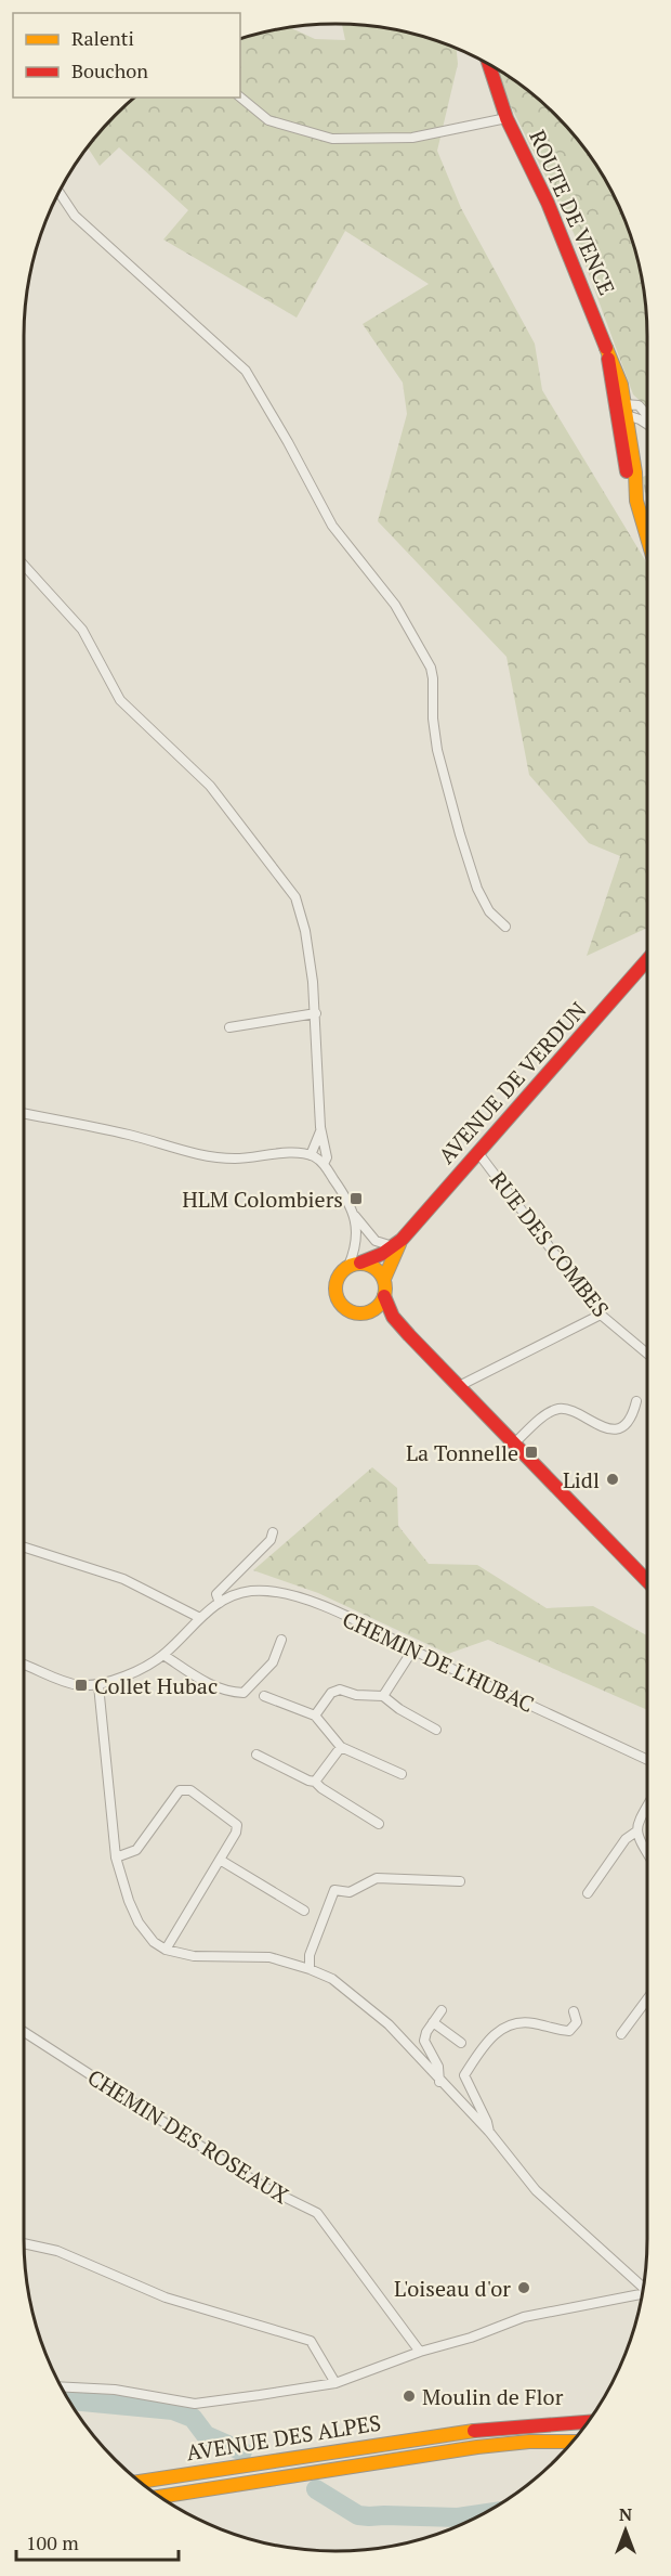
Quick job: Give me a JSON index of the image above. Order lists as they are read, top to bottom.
{
  "streets": {
    "main road": ["ROUTE DE VENCE", "AVENUE DE VERDUN", "AVENUE DES ALPES"],
    "street": ["RUE DES COMBES", "CHEMIN DE L'HUBAC", "CHEMIN DES ROSEAUX"]
  },
  "crossings": [
    ["AVENUE DE VERDUN", "RUE DES COMBES"]
  ],
  "places": {
    "transit": ["HLM Colombiers", "La Tonnelle", "Collet Hubac"],
    "other": ["Lidl", "L'oiseau d'or", "Moulin de Flor"]
  },
  "legend": ["Ralenti", "Bouchon"],
  "scale_bar": "100 m",
  "north": "top"
}
